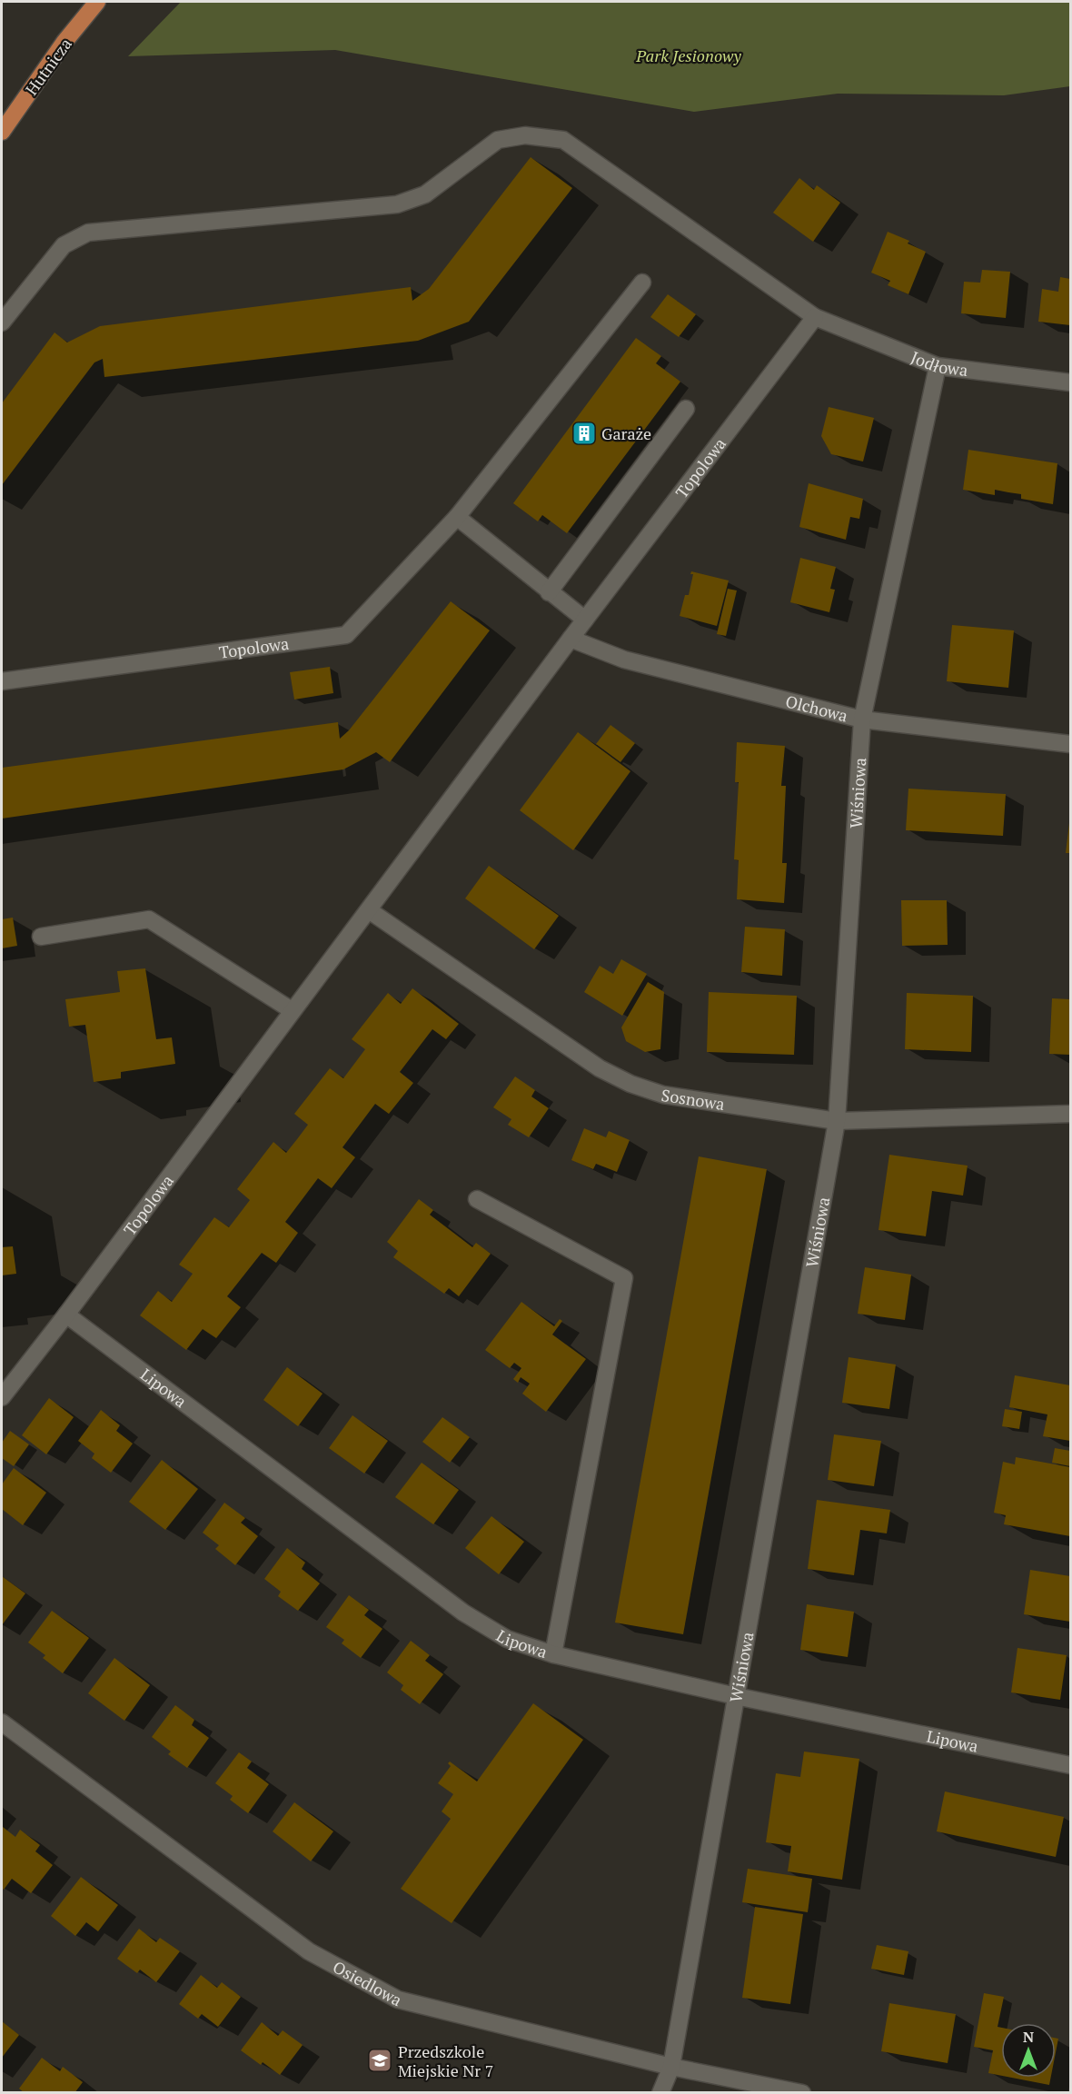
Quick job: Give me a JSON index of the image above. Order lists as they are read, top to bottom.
{
  "streets": {
    "main road": ["Hutnicza"],
    "street": [
      "Jodłowa",
      "Topolowa",
      "Olchowa",
      "Wiśniowa",
      "Sosnowa",
      "Lipowa",
      "Osiedlowa"
    ]
  },
  "crossings": [
    ["Jodłowa", "Topolowa"],
    ["Jodłowa", "Wiśniowa"],
    ["Topolowa", "Olchowa"],
    ["Topolowa", "Sosnowa"],
    ["Topolowa", "Lipowa"],
    ["Olchowa", "Wiśniowa"],
    ["Wiśniowa", "Sosnowa"],
    ["Wiśniowa", "Lipowa"],
    ["Wiśniowa", "Osiedlowa"]
  ],
  "parks": ["Park Jesionowy"],
  "places": {
    "building": ["Garaże"],
    "school or university": ["Przedszkole Miejskie Nr 7"]
  },
  "north": "top"
}
